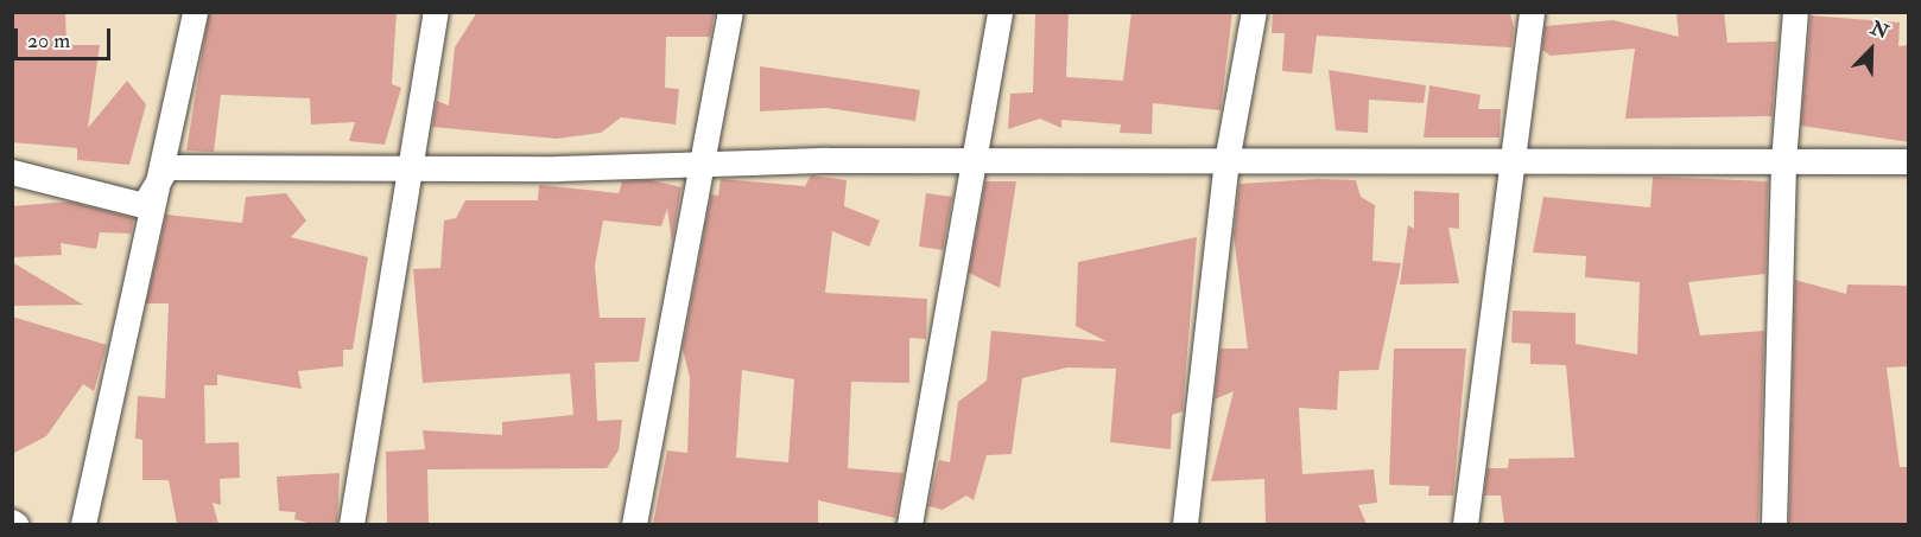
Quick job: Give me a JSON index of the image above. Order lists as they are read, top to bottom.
{
  "scale_bar": "20 m",
  "north": "top right"
}
